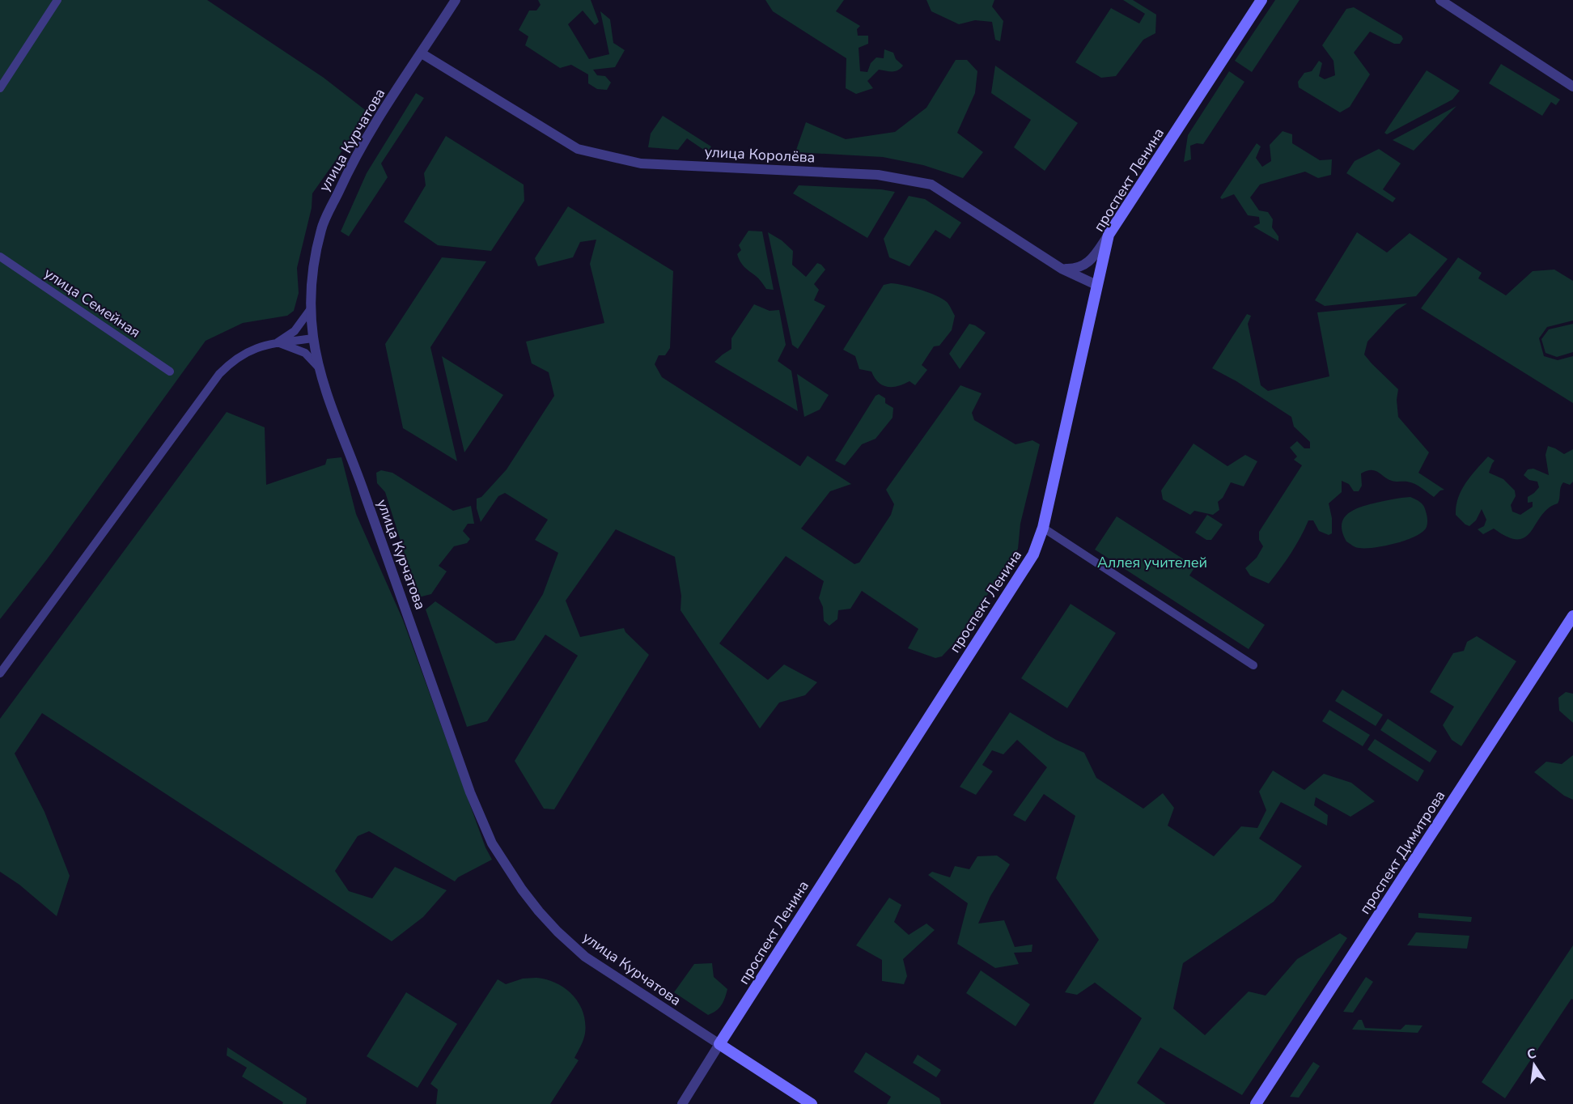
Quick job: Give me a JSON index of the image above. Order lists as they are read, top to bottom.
{
  "streets": {
    "main road": ["проспект Ленина", "проспект Димитрова"],
    "street": ["улица Курчатова", "улица Королёва", "улица Семейная"]
  },
  "crossings": [
    ["улица Курчатова", "улица Королёва"],
    ["улица Курчатова", "проспект Ленина"],
    ["улица Королёва", "проспект Ленина"]
  ],
  "parks": ["Аллея учителей"],
  "north": "top"
}
